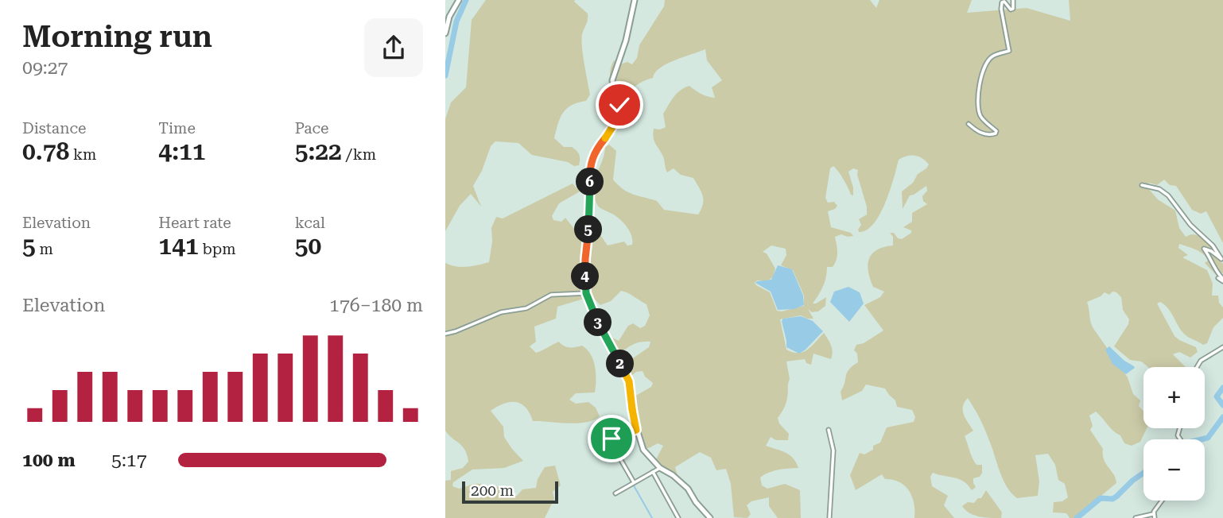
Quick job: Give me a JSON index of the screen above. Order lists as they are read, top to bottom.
{
  "scale_bar": "200 m",
  "page": {
    "heading": ["Morning run", "09:27"],
    "stats": [
      ["Distance", "0.78 km"],
      ["Time", "4:11"],
      ["Pace", "5:22 /km"],
      ["Elevation", "5 m"],
      ["Heart rate", "141 bpm"],
      ["kcal", "50"]
    ],
    "pins": [
      "6",
      "5",
      "4",
      "3",
      "2"
    ],
    "chart": ["Elevation", "176–180 m"],
    "map_buttons": ["+", "−"],
    "list": [
      {
        "name": "100 m",
        "note": "5:17"
      }
    ],
    "scale": "200 m"
  }
}
